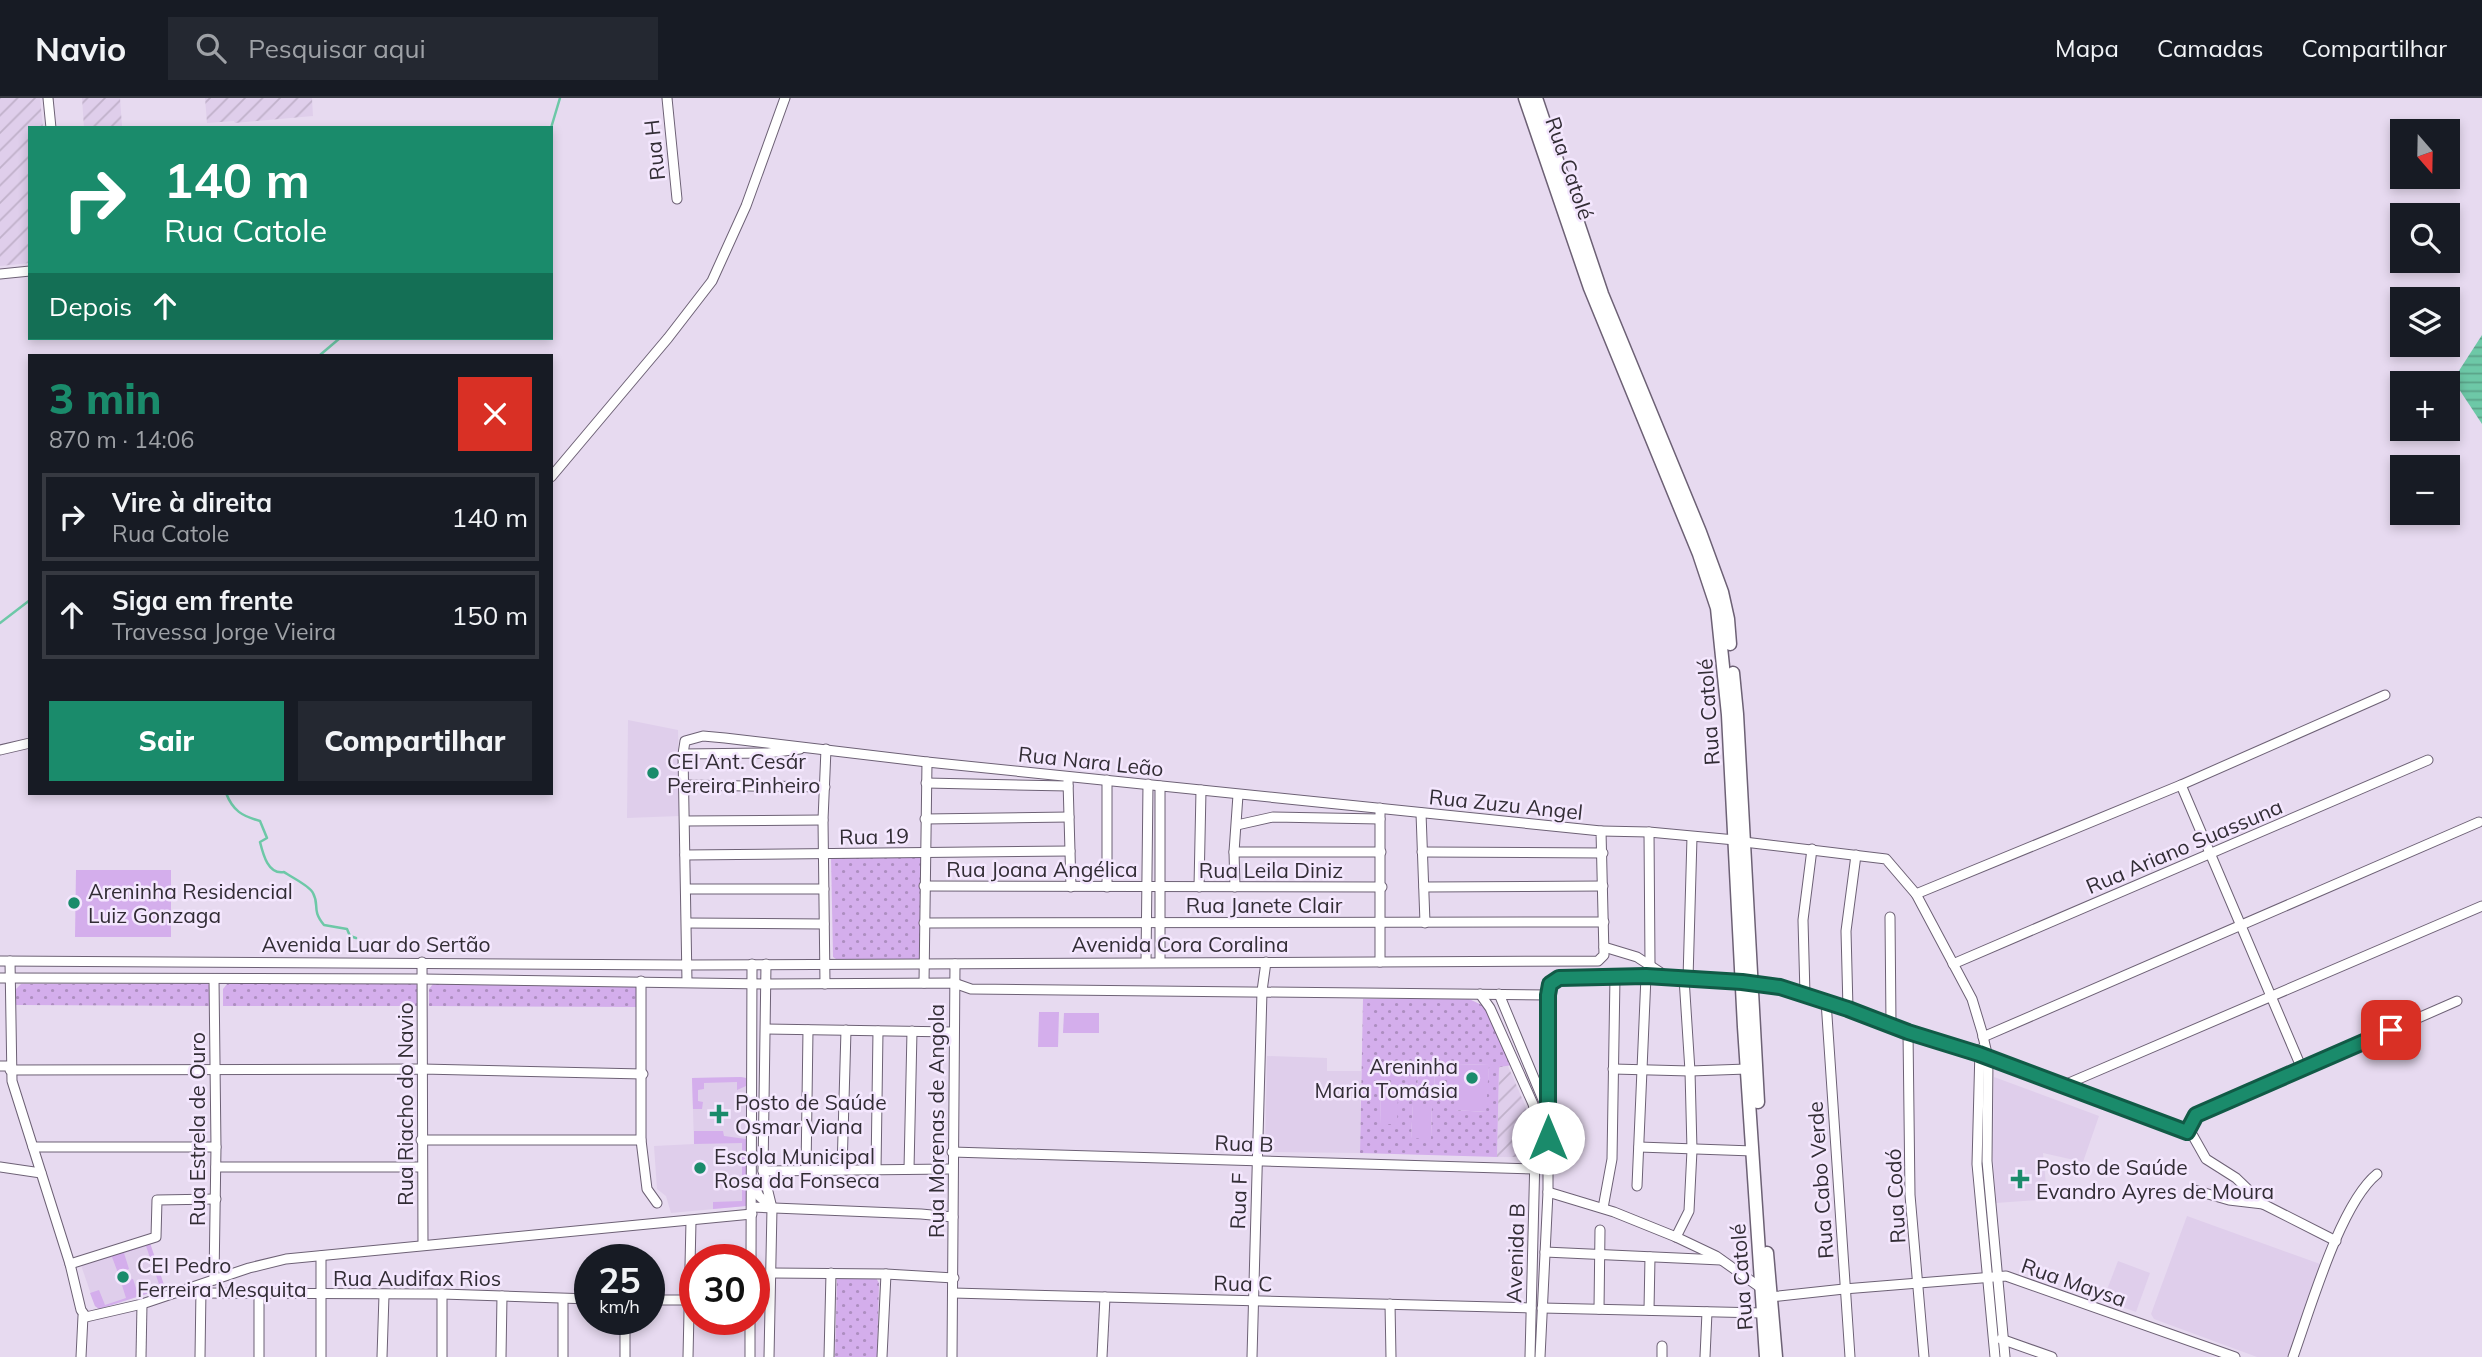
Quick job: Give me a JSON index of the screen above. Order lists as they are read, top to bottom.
{
  "streets": {
    "street": [
      "Rua H",
      "Rua Catolé",
      "Rua Nara Leão",
      "Rua Zuzu Angel",
      "Rua 19",
      "Rua Ariano Suassuna",
      "Rua Joana Angélica",
      "Rua Leila Diniz",
      "Rua Janete Clair",
      "Avenida Luar do Sertão",
      "Avenida Cora Coralina",
      "Rua Riacho do Navio",
      "Rua Morenas de Angola",
      "Rua Estrela de Ouro",
      "Rua B",
      "Rua Cabo Verde",
      "Rua Codó",
      "Rua F",
      "Avenida B",
      "Rua Audifax Rios",
      "Rua Maysa",
      "Rua C"
    ]
  },
  "crossings": [
    ["Rua Catolé", "Rua Maysa"],
    ["Rua Catolé", "Rua C"],
    ["Rua Nara Leão", "Rua Zuzu Angel"],
    ["Rua Zuzu Angel", "Rua Janete Clair"],
    ["Rua Zuzu Angel", "Avenida Cora Coralina"],
    ["Rua Joana Angélica", "Rua Leila Diniz"],
    ["Avenida Luar do Sertão", "Avenida Cora Coralina"],
    ["Avenida Luar do Sertão", "Rua Riacho do Navio"],
    ["Avenida Luar do Sertão", "Rua Estrela de Ouro"],
    ["Avenida Cora Coralina", "Rua Morenas de Angola"],
    ["Avenida Cora Coralina", "Rua F"],
    ["Rua Morenas de Angola", "Rua B"],
    ["Rua Morenas de Angola", "Rua C"],
    ["Rua B", "Rua F"],
    ["Rua B", "Avenida B"],
    ["Rua Cabo Verde", "Rua Maysa"],
    ["Rua Codó", "Rua Maysa"],
    ["Rua F", "Rua C"],
    ["Avenida B", "Rua C"]
  ],
  "places": {
    "other": [
      "CEI Ant. Cesár Pereira Pinheiro",
      "Areninha Residencial Luiz Gonzaga",
      "Areninha Maria Tomásia",
      "Escola Municipal Rosa da Fonseca",
      "CEI Pedro Ferreira Mesquita"
    ],
    "health": ["Posto de Saúde Osmar Viana", "Posto de Saúde Evandro Ayres de Moura"]
  },
  "north": "bottom",
  "page": {
    "header": "Navio",
    "search": "Pesquisar aqui",
    "nav": ["Mapa", "Camadas", "Compartilhar"],
    "map_buttons": ["+", "−"],
    "turn": ["140 m", "Rua Catole"],
    "then": "Depois",
    "heading": ["3 min", "870 m · 14:06"],
    "list": [
      {
        "name": "Vire à direita",
        "note": "Rua Catole",
        "value": "140 m"
      },
      {
        "name": "Siga em frente",
        "note": "Travessa Jorge Vieira",
        "value": "150 m"
      }
    ],
    "buttons": ["Sair", "Compartilhar"],
    "speed": "25 km/h",
    "limit": "30"
  }
}
